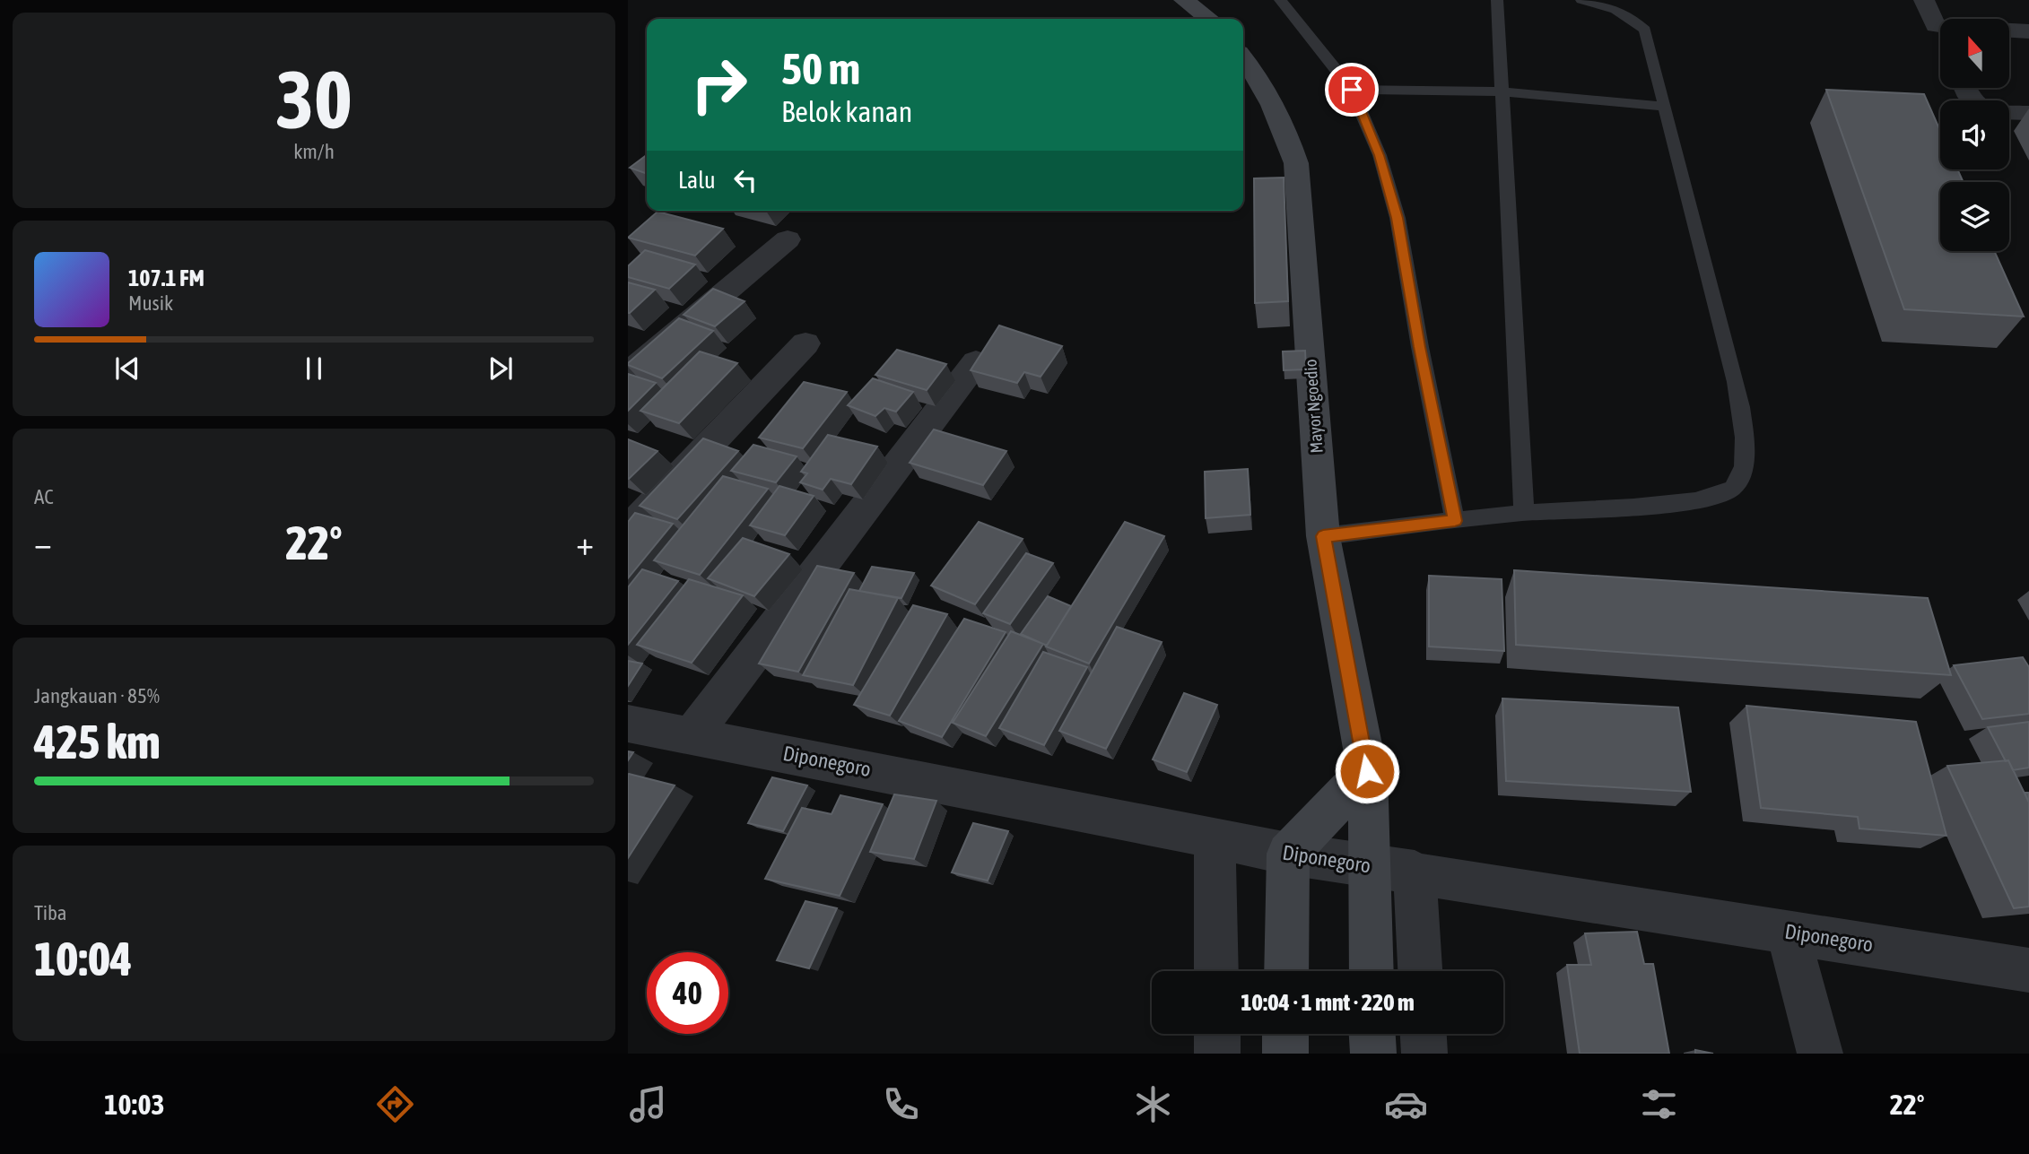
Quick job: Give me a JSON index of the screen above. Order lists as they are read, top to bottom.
{
  "streets": {
    "street": ["Mayor Ngoedio", "Diponegoro"]
  },
  "crossings": [
    ["Mayor Ngoedio", "Diponegoro"]
  ],
  "north": "top",
  "page": {
    "tile": [
      ["30", "km/h"],
      "AC",
      ["Jangkauan · 85%", "425 km"],
      ["Tiba", "10:04"]
    ],
    "turn": ["50 m", "Belok kanan"],
    "then": "Lalu",
    "song": ["107.1 FM", "Musik"],
    "heat": ["−", "22°", "+"],
    "limit": "40",
    "trip": "10:04 · 1 mnt · 220 m",
    "tabs": ["10:03", "22°"]
  }
}
